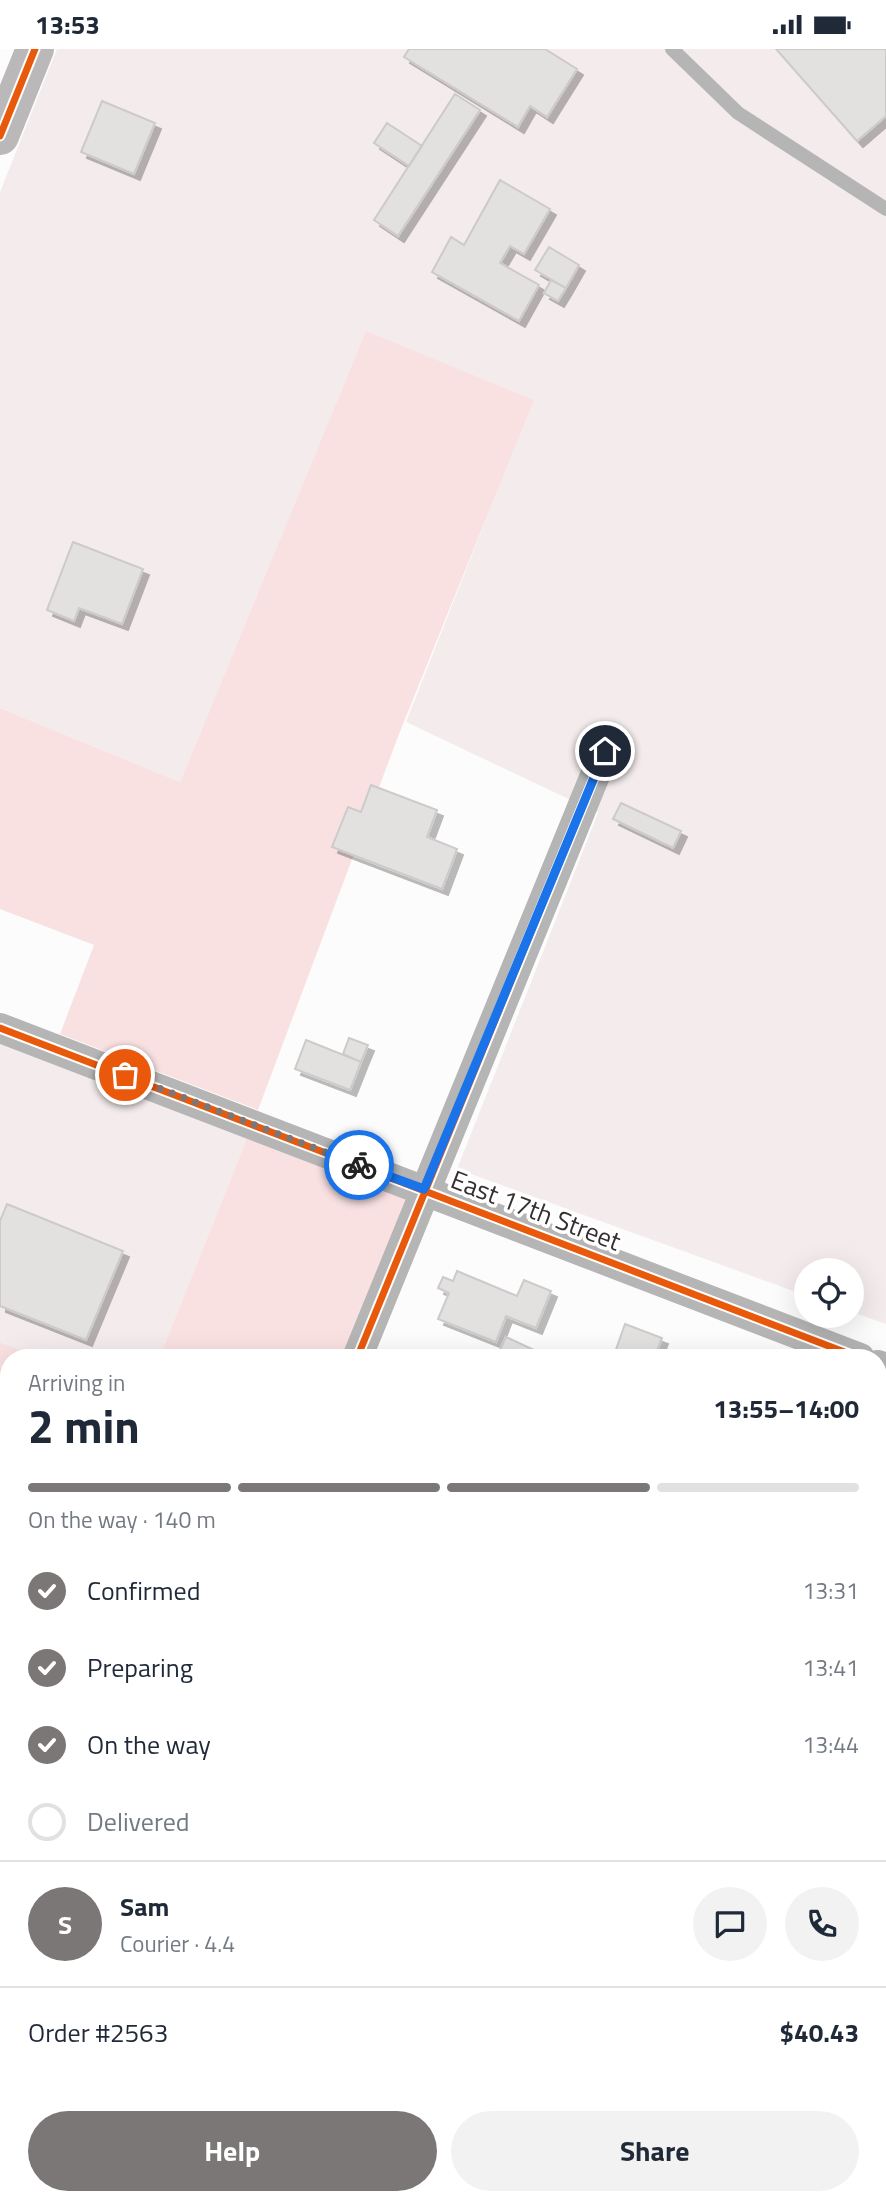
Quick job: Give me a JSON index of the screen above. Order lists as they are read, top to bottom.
{
  "streets": {
    "street": ["East 17th Street"]
  },
  "page": {
    "status": "13:53",
    "heading": ["2 min", "Arriving in", "13:55–14:00"],
    "panel": [
      "Sam",
      "Courier · 4.4",
      "Order #2563",
      "$40.43"
    ],
    "bar": "On the way · 140 m",
    "list": [
      ["Confirmed", "13:31"],
      ["Preparing", "13:41"],
      ["On the way", "13:44"],
      "Delivered"
    ],
    "round": "S",
    "buttons": ["Help", "Share"]
  }
}
